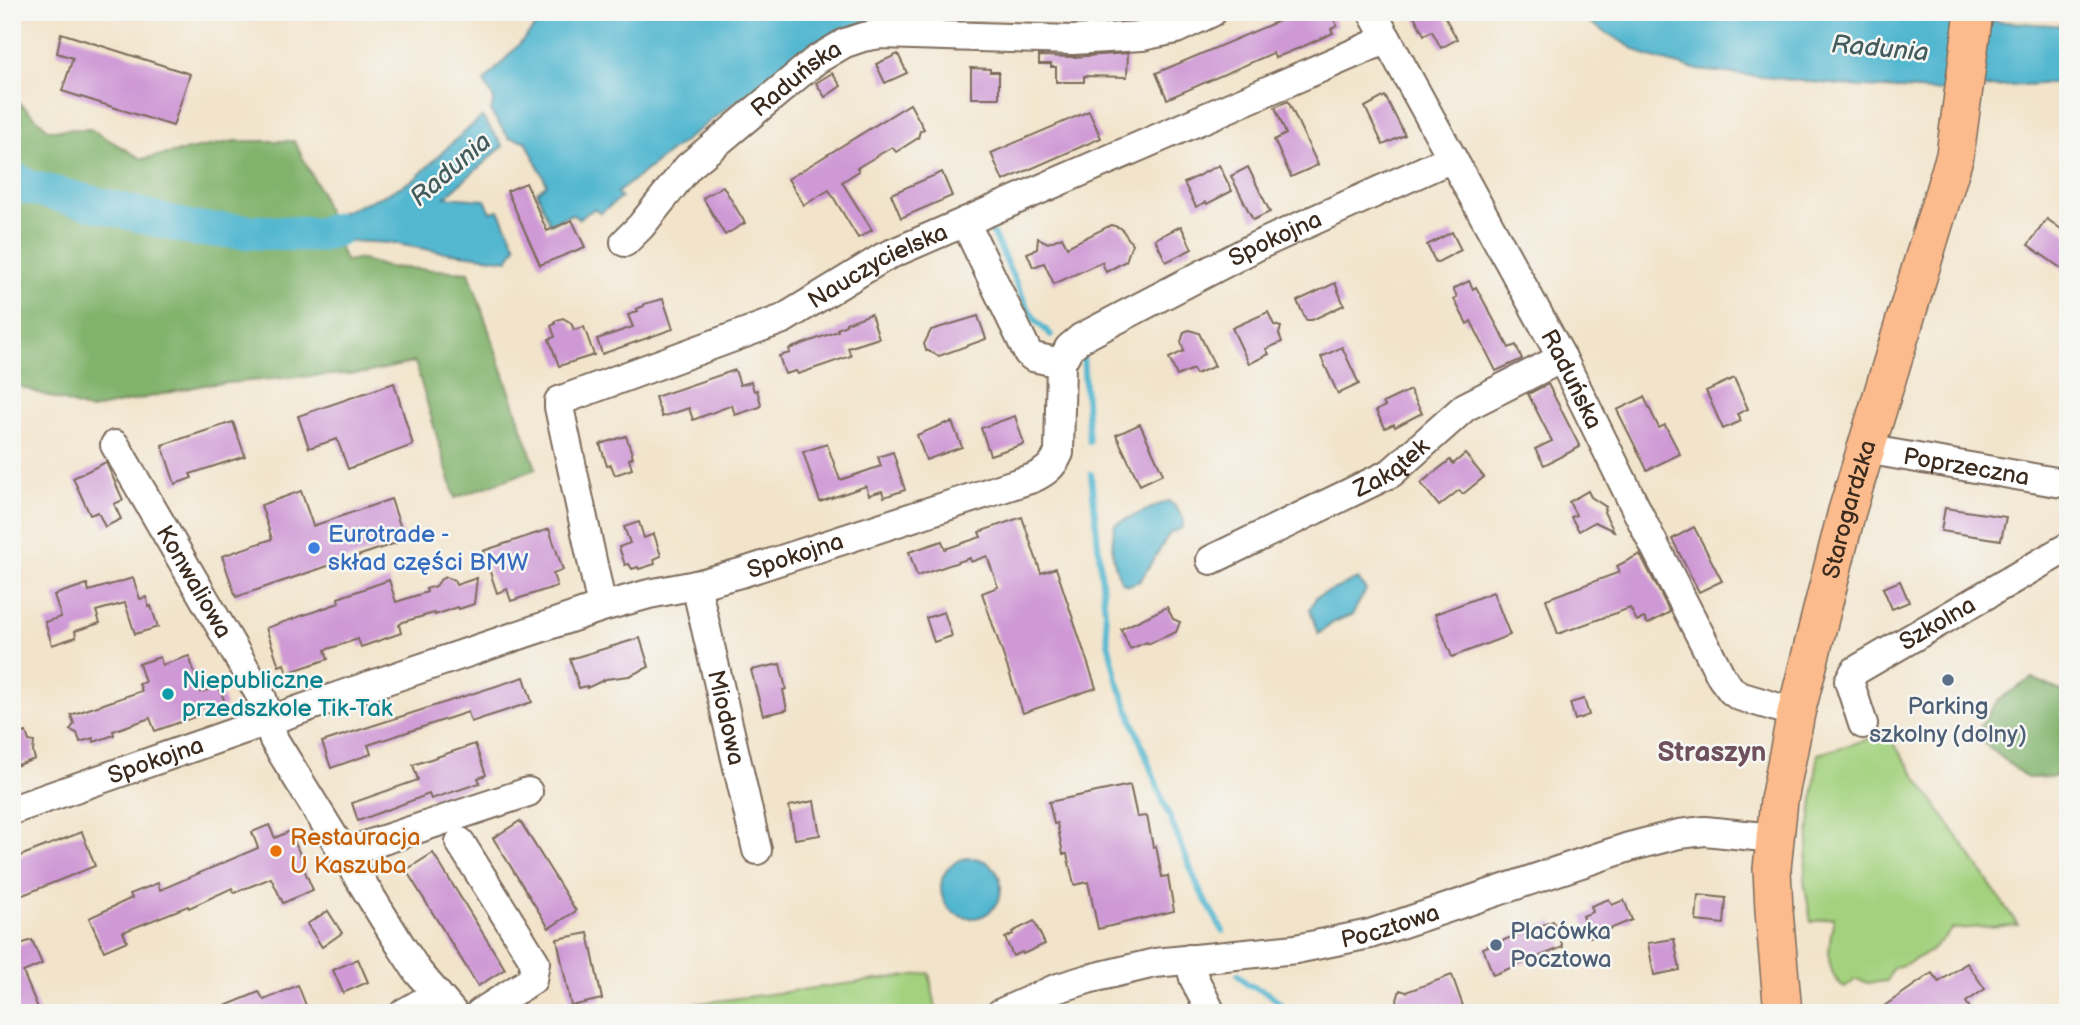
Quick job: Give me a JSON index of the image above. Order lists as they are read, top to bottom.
{
  "streets": {
    "main road": ["Starogardzka"],
    "street": [
      "Raduńska",
      "Spokojna",
      "Nauczycielska",
      "Zakątek",
      "Poprzeczna",
      "Konwaliowa",
      "Szkolna",
      "Miodowa",
      "Pocztowa"
    ]
  },
  "crossings": [
    ["Raduńska", "Spokojna"],
    ["Raduńska", "Nauczycielska"],
    ["Raduńska", "Zakątek"],
    ["Raduńska", "Starogardzka"],
    ["Spokojna", "Nauczycielska"],
    ["Spokojna", "Konwaliowa"],
    ["Spokojna", "Miodowa"],
    ["Poprzeczna", "Starogardzka"],
    ["Starogardzka", "Pocztowa"]
  ],
  "districts": ["Straszyn"],
  "water": ["Radunia"],
  "places": [
    "Eurotrade - skład części BMW",
    "Parking szkolny (dolny)",
    "Niepubliczne przedszkole Tik-Tak",
    "Restauracja U Kaszuba",
    "Placówka Pocztowa"
  ]
}
